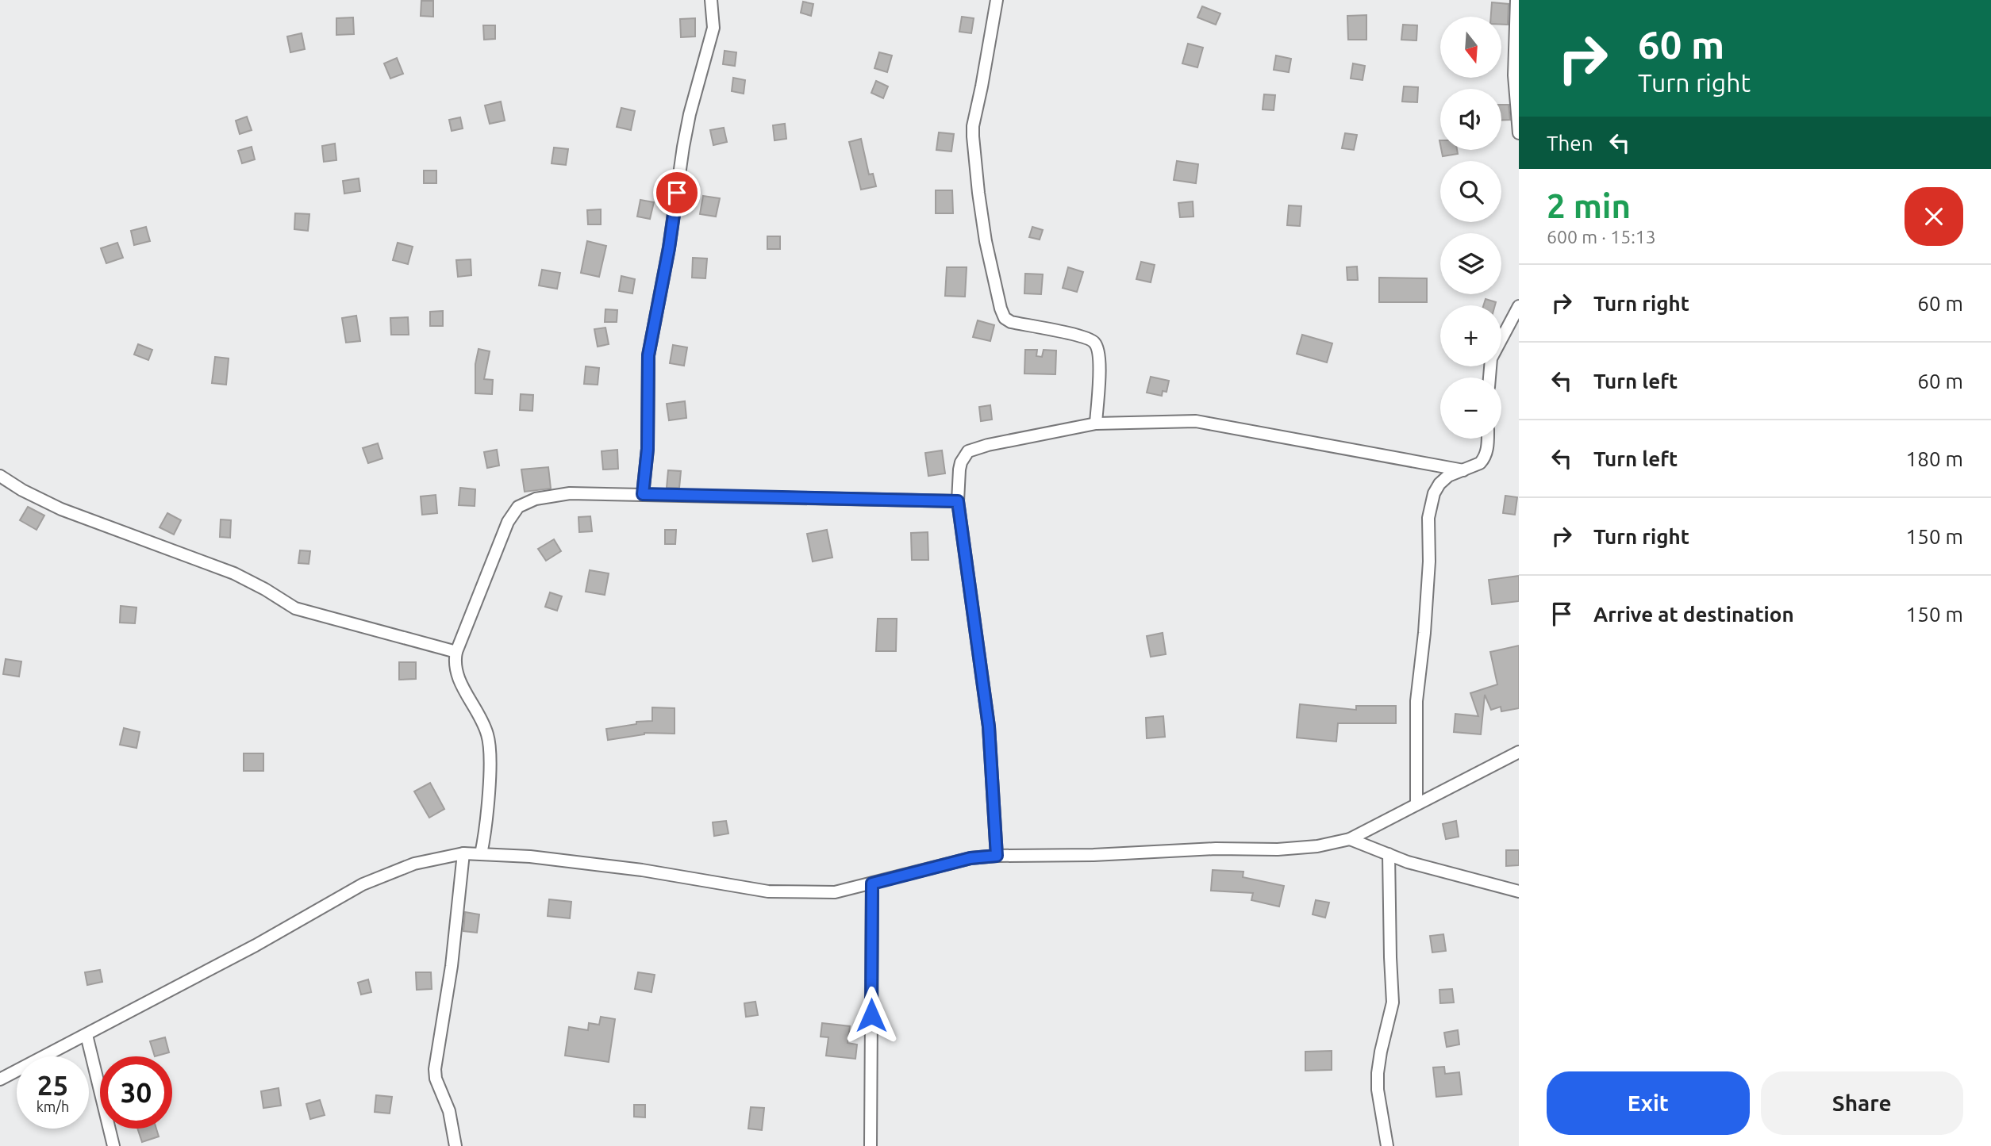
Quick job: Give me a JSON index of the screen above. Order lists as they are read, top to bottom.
{
  "north": "bottom",
  "page": {
    "turn": ["60 m", "Turn right"],
    "map_buttons": ["+", "−"],
    "then": "Then",
    "heading": ["2 min", "600 m · 15:13"],
    "list": [
      {
        "name": "Turn right",
        "value": "60 m"
      },
      {
        "name": "Turn left",
        "value": "60 m"
      },
      {
        "name": "Turn left",
        "value": "180 m"
      },
      {
        "name": "Turn right",
        "value": "150 m"
      },
      {
        "name": "Arrive at destination",
        "value": "150 m"
      }
    ],
    "speed": "25 km/h",
    "limit": "30",
    "buttons": ["Exit", "Share"]
  }
}
